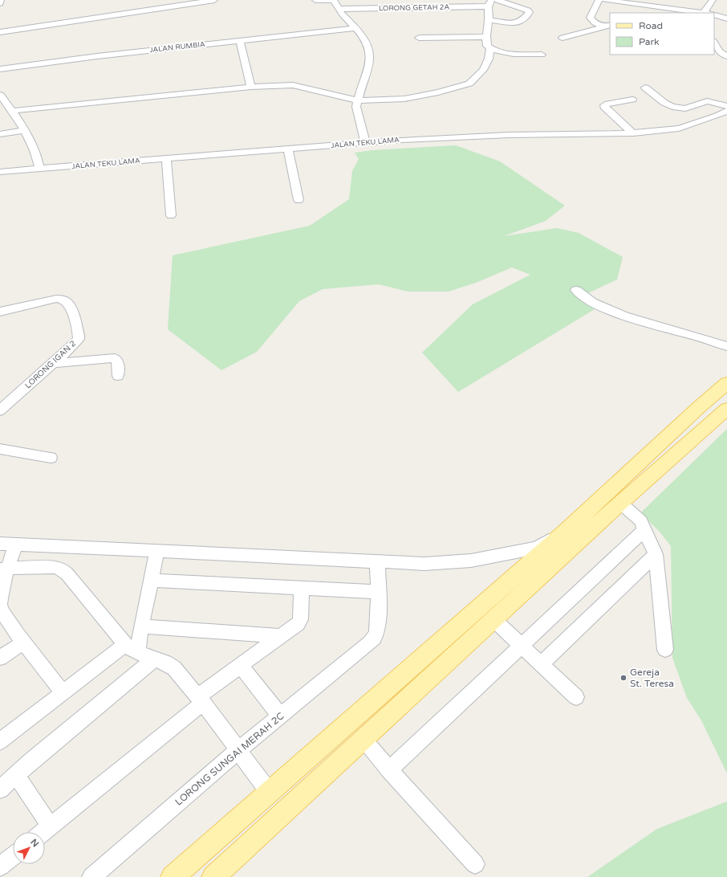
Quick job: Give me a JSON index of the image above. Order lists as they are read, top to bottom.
{
  "streets": {
    "street": [
      "LORONG GETAH 2A",
      "JALAN RUMBIA",
      "JALAN TEKU LAMA",
      "LORONG IGAN 2",
      "LORONG SUNGAI MERAH 2C"
    ]
  },
  "places": ["Gereja St. Teresa"],
  "legend": ["Road", "Park"],
  "north": "top right"
}
